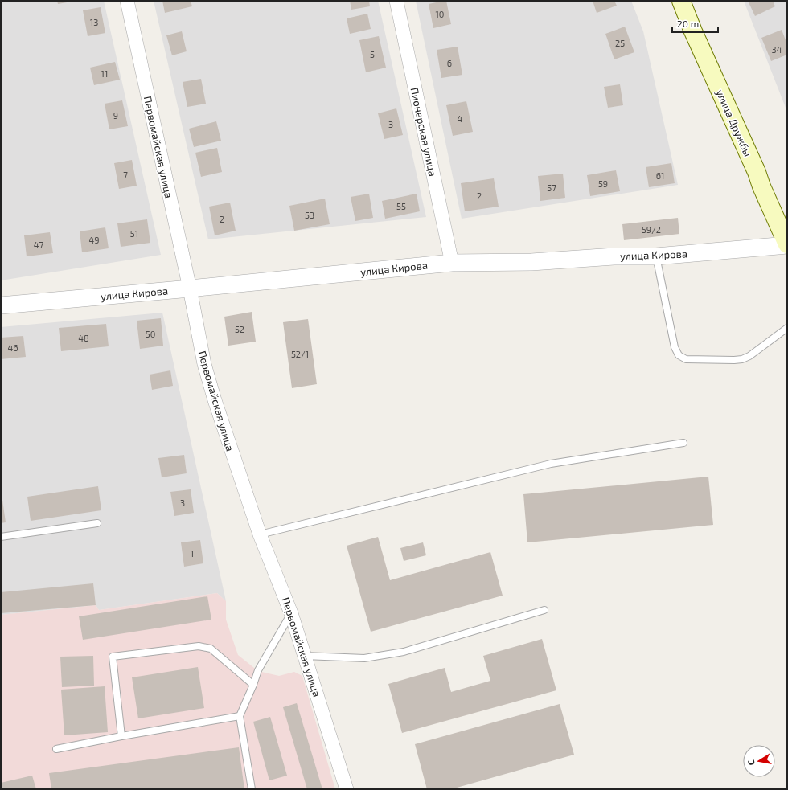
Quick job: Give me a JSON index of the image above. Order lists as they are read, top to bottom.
{
  "streets": {
    "main road": ["улица Дружбы"],
    "street": ["Пионерская улица", "Первомайская улица", "улица Кирова"]
  },
  "crossings": [
    ["улица Дружбы", "улица Кирова"],
    ["Пионерская улица", "улица Кирова"],
    ["Первомайская улица", "улица Кирова"]
  ],
  "house_numbers": [
    "10",
    "13",
    "25",
    "34",
    "5",
    "6",
    "11",
    "9",
    "4",
    "3",
    "7",
    "61",
    "59",
    "57",
    "2",
    "55",
    "53",
    "2",
    "59/2",
    "51",
    "49",
    "47",
    "52",
    "50",
    "48",
    "46",
    "52/1",
    "3",
    "1"
  ],
  "scale_bar": "20 m",
  "north": "left"
}
